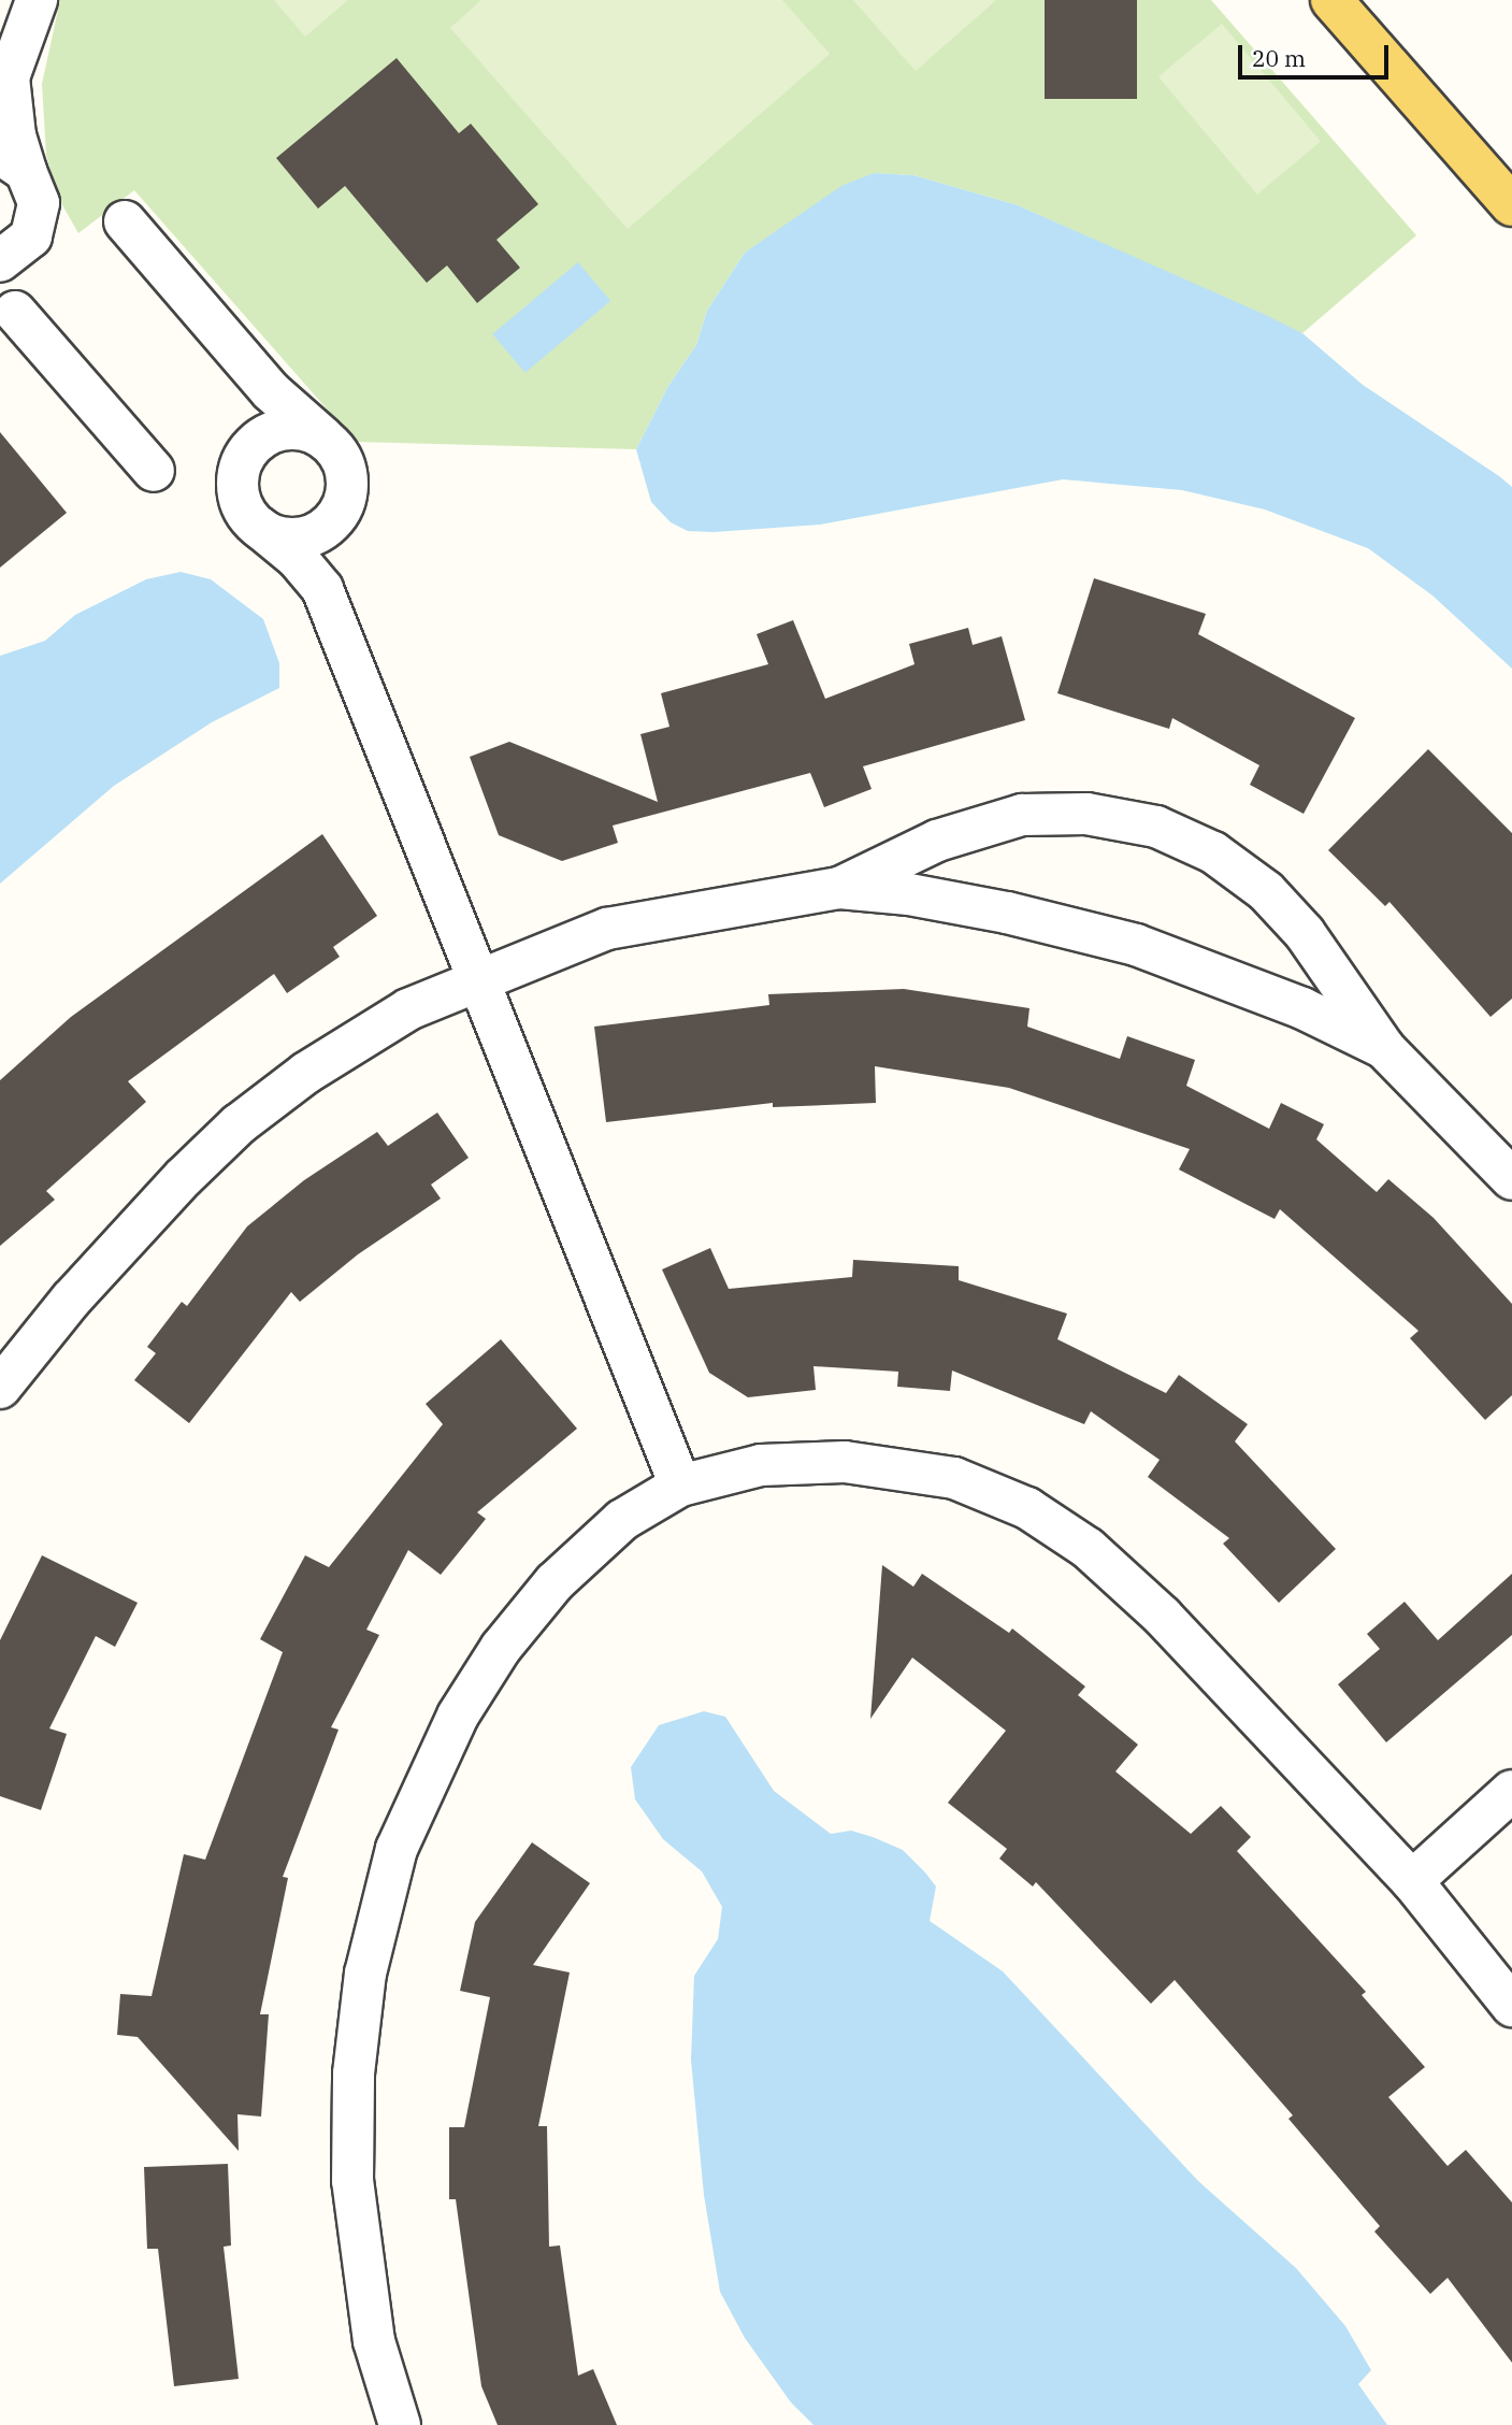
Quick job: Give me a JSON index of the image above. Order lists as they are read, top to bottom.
{
  "scale_bar": "20 m"
}
